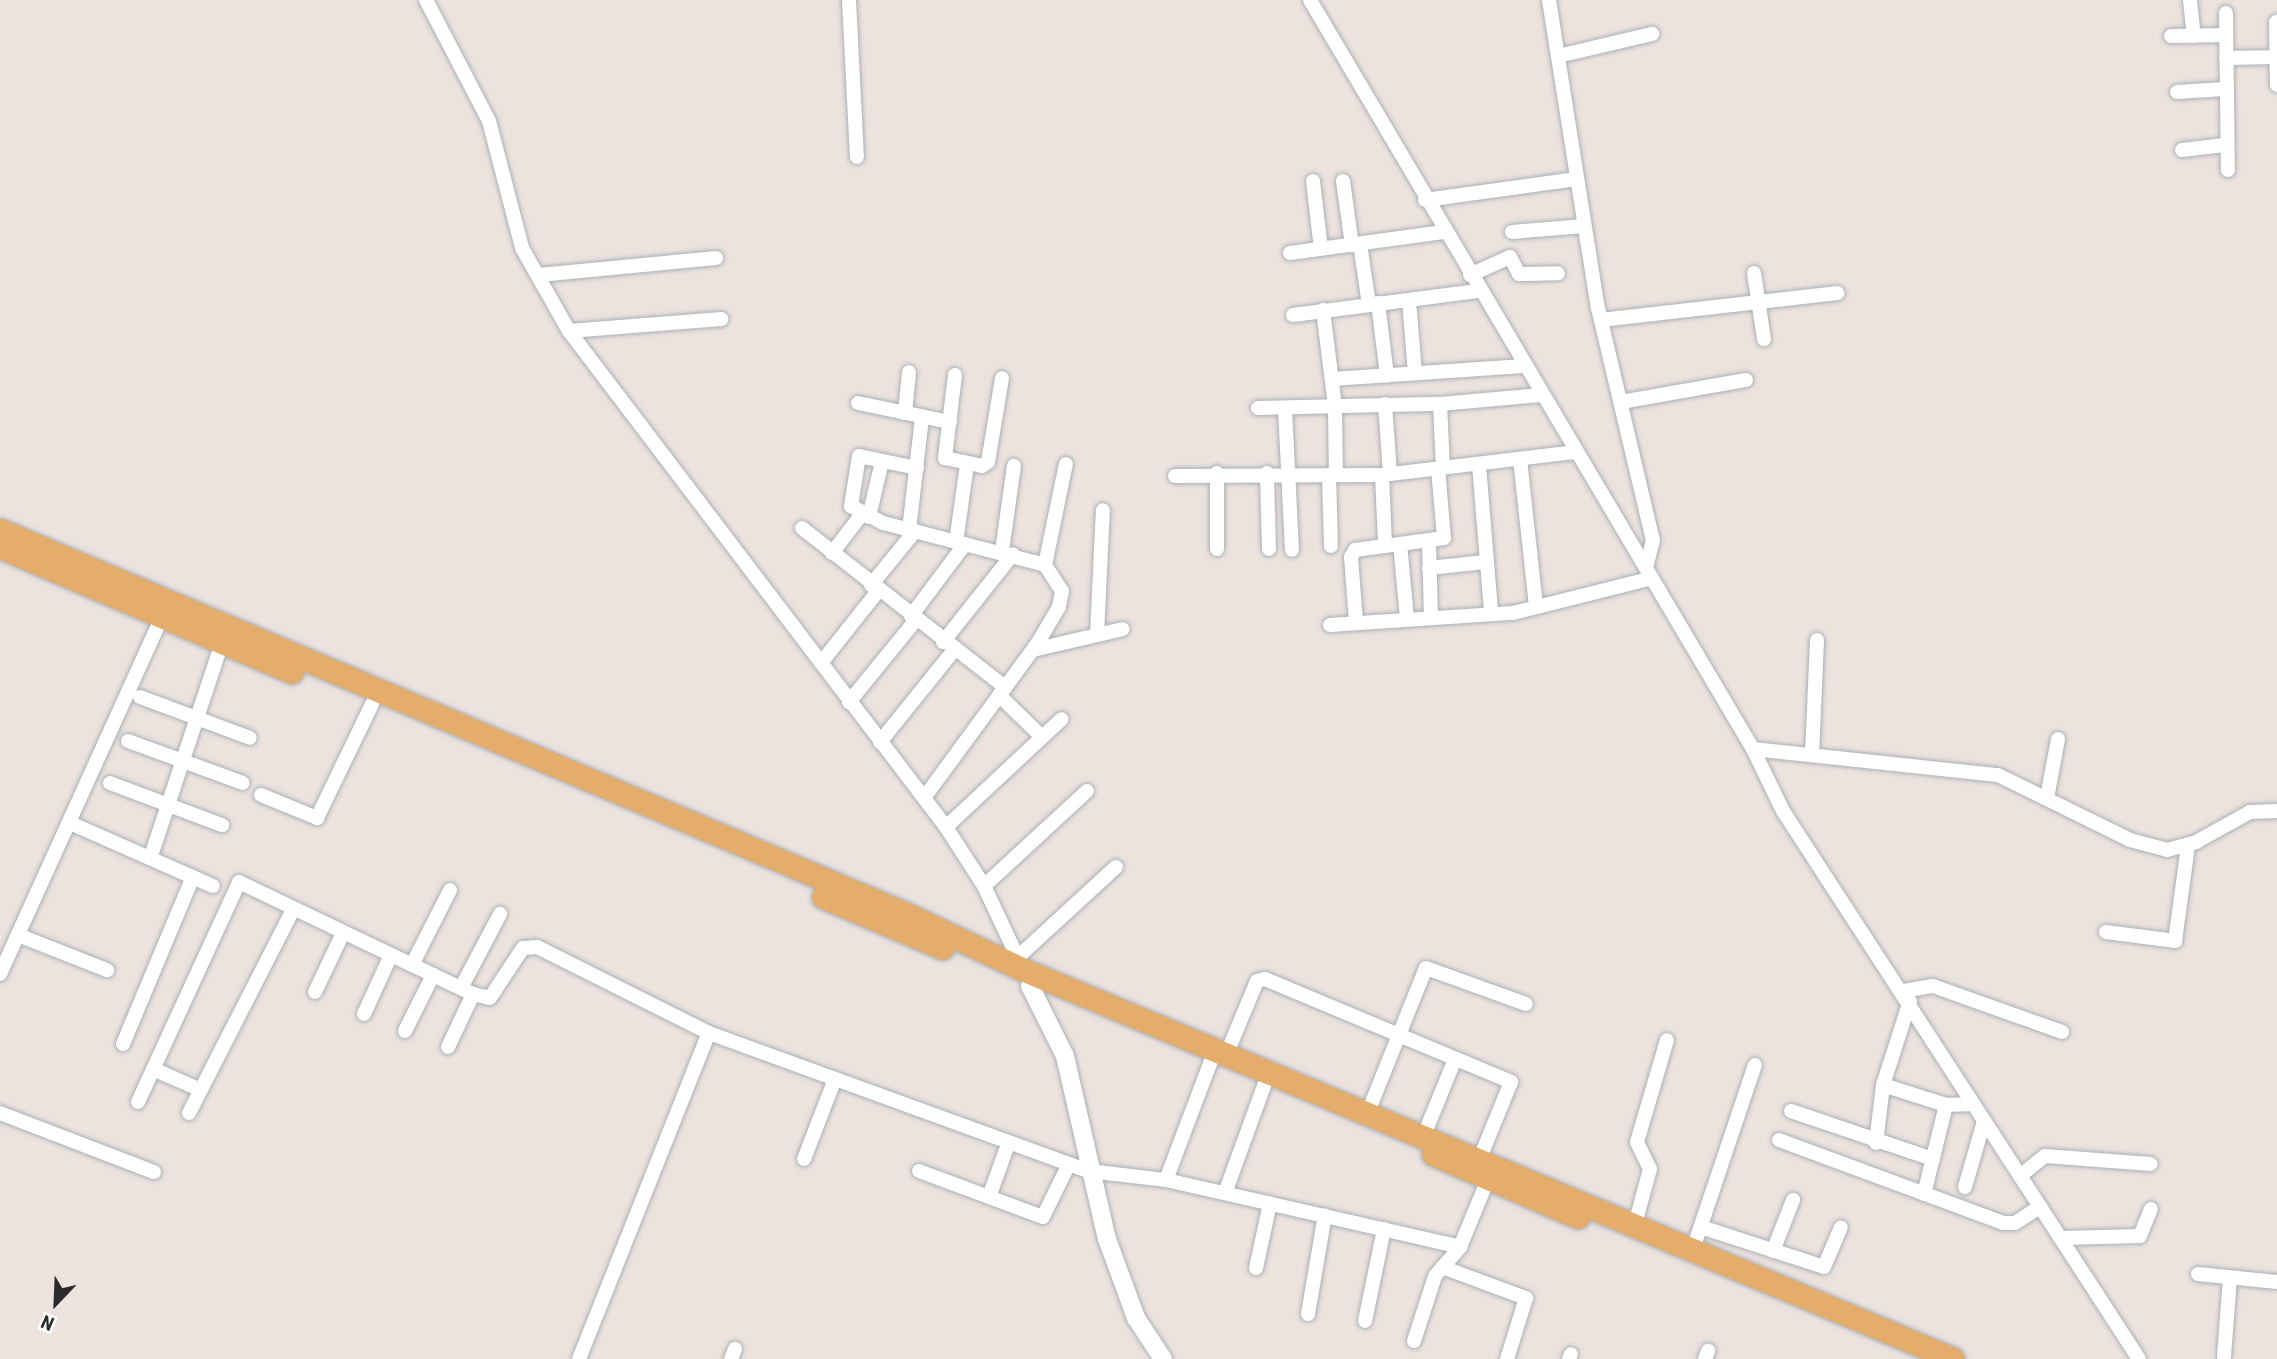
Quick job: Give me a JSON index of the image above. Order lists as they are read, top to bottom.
{
  "north": "bottom left"
}
